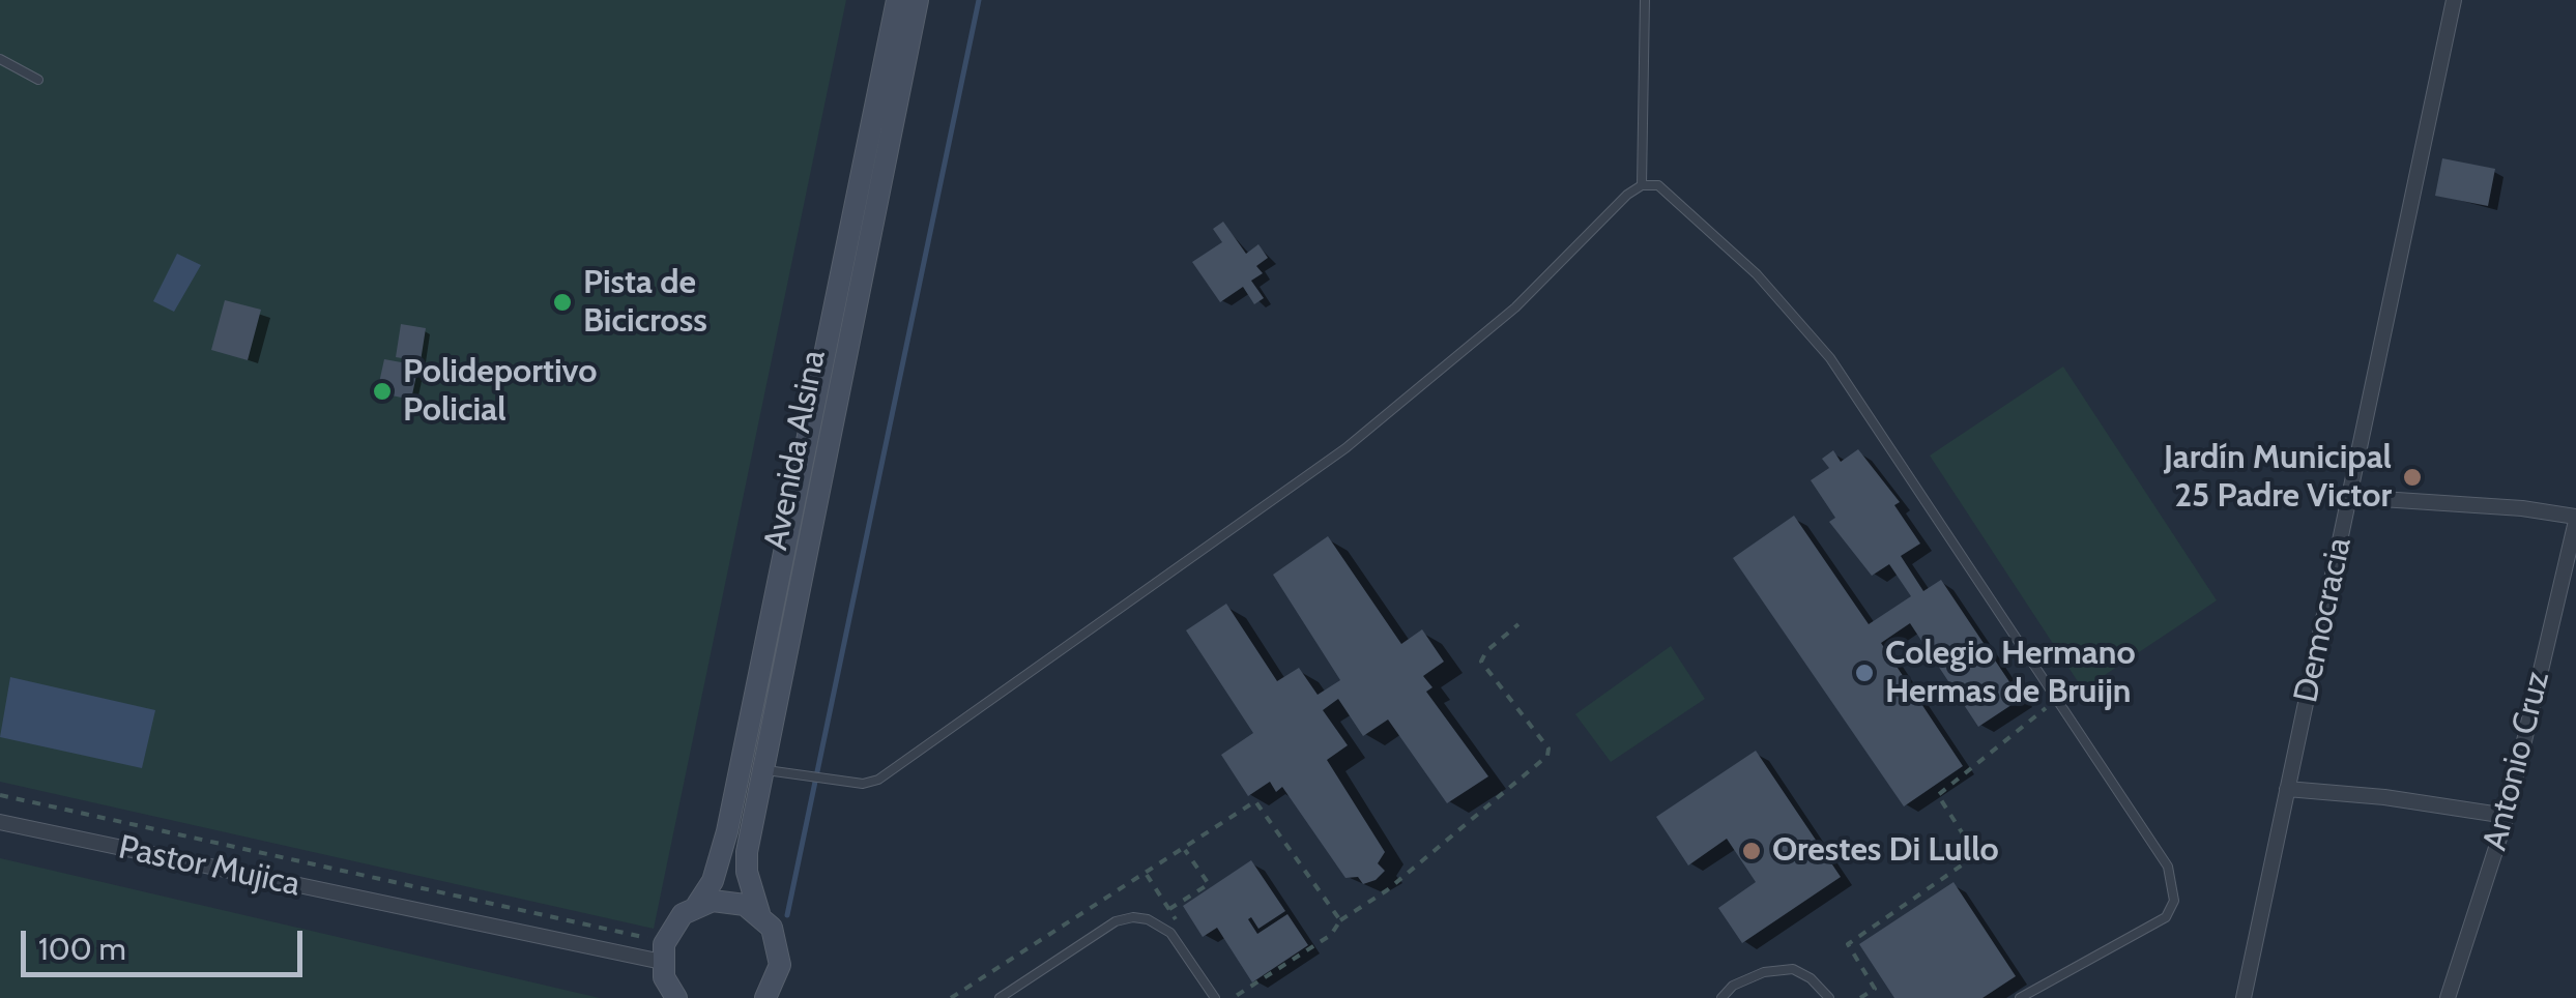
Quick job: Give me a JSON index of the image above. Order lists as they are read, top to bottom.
{
  "streets": {
    "main road": ["Avenida Alsina"],
    "street": ["Democracia", "Antonio Cruz", "Pastor Mujica"]
  },
  "crossings": [
    ["Avenida Alsina", "Pastor Mujica"]
  ],
  "places": [
    "Pista de Bicicross",
    "Polideportivo Policial",
    "Jardín Municipal 25 Padre Victor",
    "Colegio Hermano Hermas de Bruijn",
    "Orestes Di Lullo"
  ],
  "scale_bar": "100 m"
}
